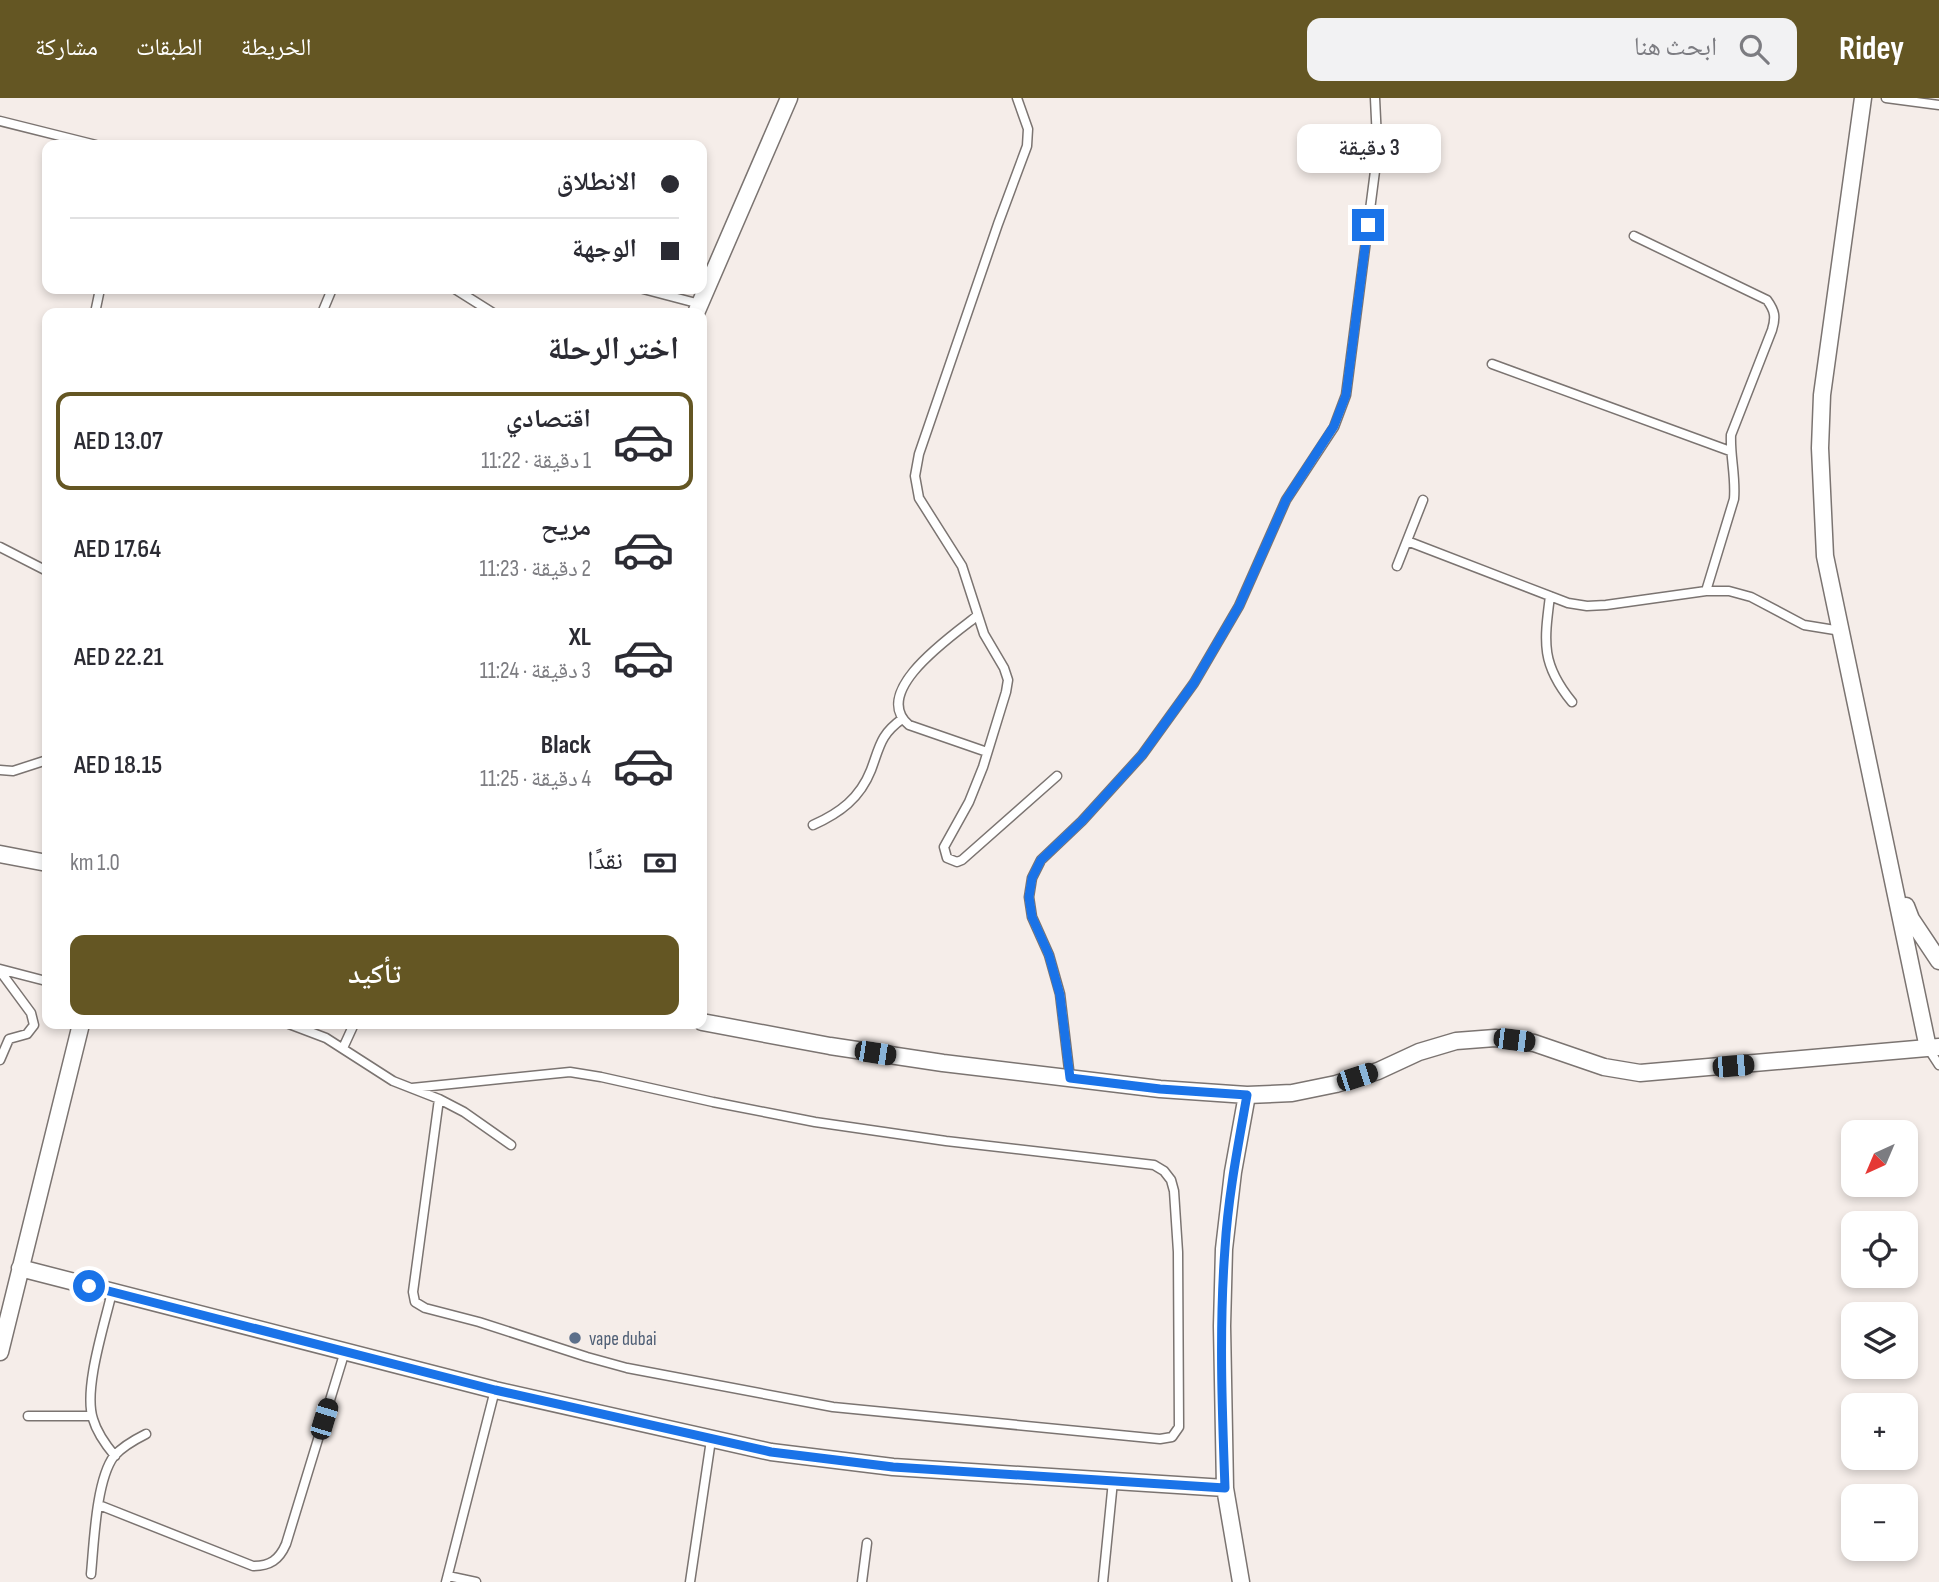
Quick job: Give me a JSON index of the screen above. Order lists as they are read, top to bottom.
{
  "places": ["vape dubai"],
  "north": "bottom left",
  "page": {
    "header": "Ridey",
    "search": "ابحث هنا",
    "nav": ["الخريطة", "الطبقات", "مشاركة"],
    "bubble": "3 دقيقة",
    "banner": ["الانطلاق", "الوجهة"],
    "heading": "اختر الرحلة",
    "list": [
      {
        "name": "اقتصادي",
        "note": "1 دقيقة · 11:22",
        "value": "AED 13.07"
      },
      {
        "name": "مريح",
        "note": "2 دقيقة · 11:23",
        "value": "AED 17.64"
      },
      {
        "name": "XL",
        "note": "3 دقيقة · 11:24",
        "value": "AED 22.21"
      },
      {
        "name": "Black",
        "note": "4 دقيقة · 11:25",
        "value": "AED 18.15"
      }
    ],
    "pay": ["نقدًا", "1.0 km"],
    "buttons": "تأكيد",
    "map_buttons": ["+", "−"]
  }
}
